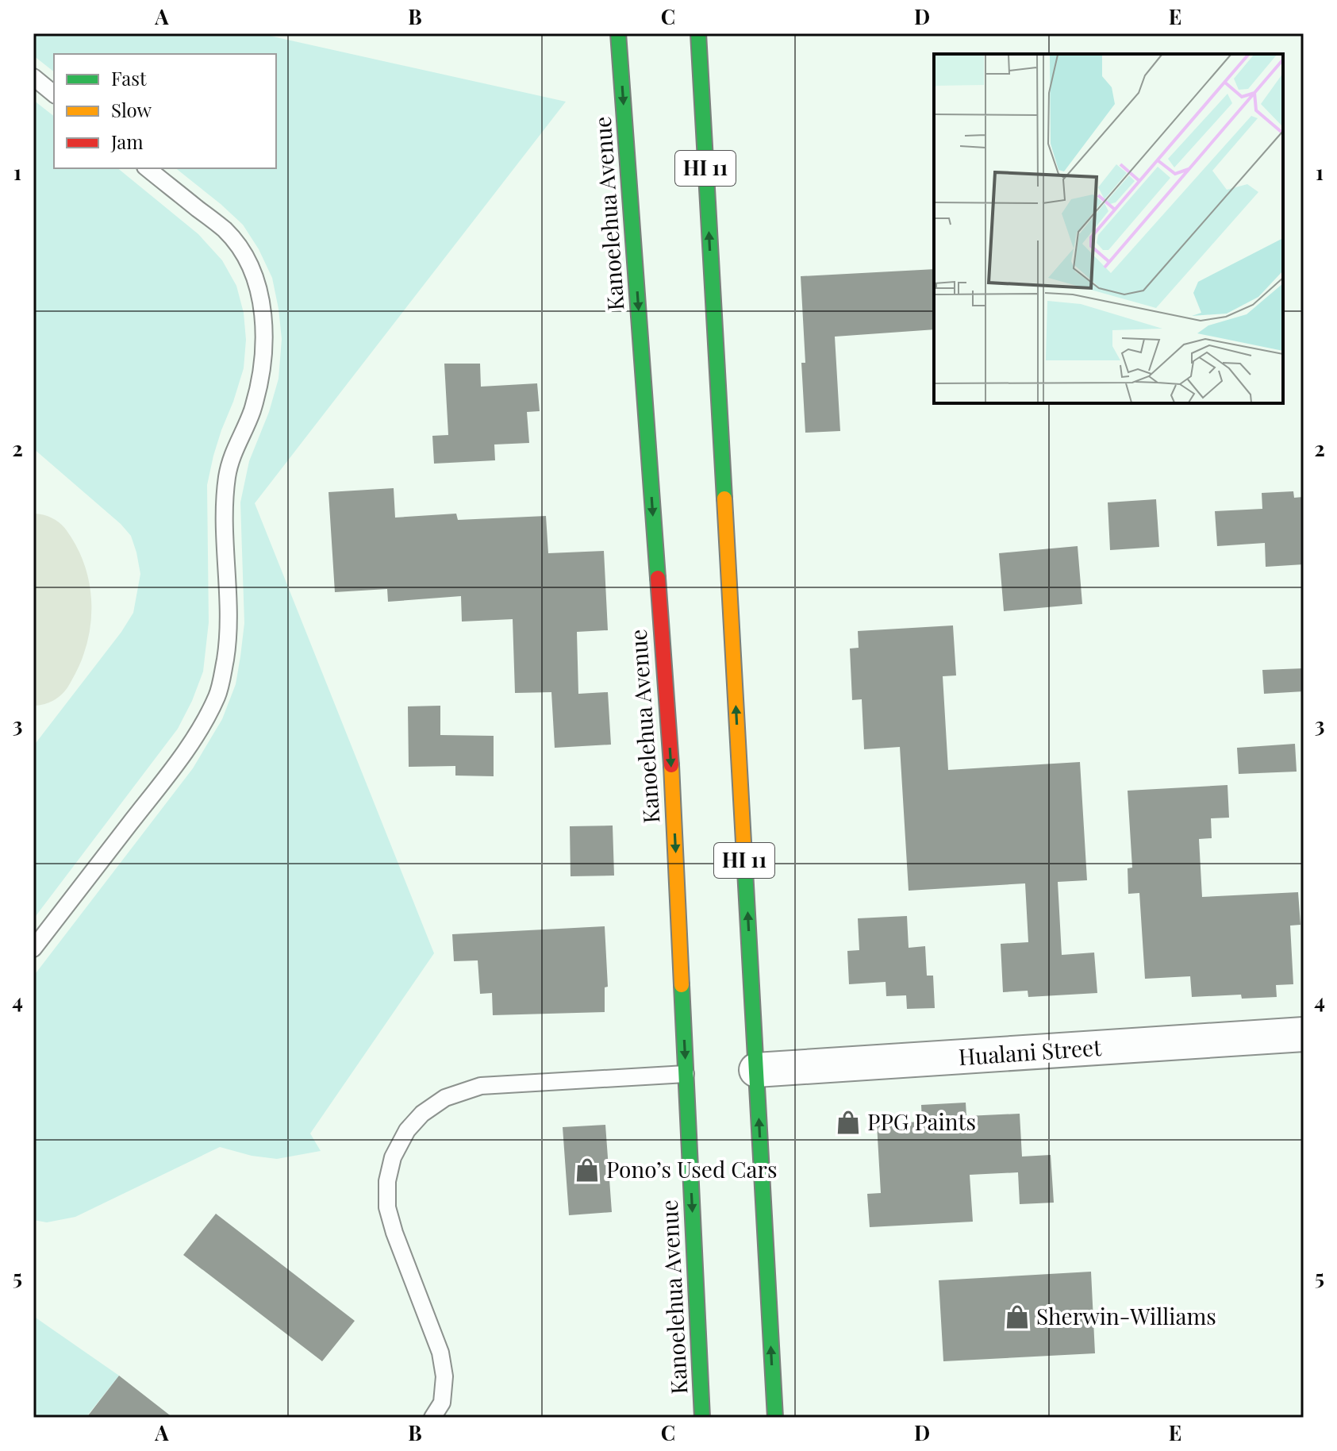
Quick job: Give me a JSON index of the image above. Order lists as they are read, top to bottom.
{
  "streets": {
    "highway": ["HI 11", "Kanoelehua Avenue"],
    "street": ["Hualani Street"]
  },
  "crossings": [
    ["HI 11", "Hualani Street"]
  ],
  "places": {
    "shop": ["PPG Paints", "Pono’s Used Cars", "Sherwin-Williams"]
  },
  "legend": ["Fast", "Slow", "Jam"],
  "grid": {
    "columns": [
      "A",
      "B",
      "C",
      "D",
      "E"
    ],
    "rows": [
      "1",
      "2",
      "3",
      "4",
      "5"
    ]
  }
}
